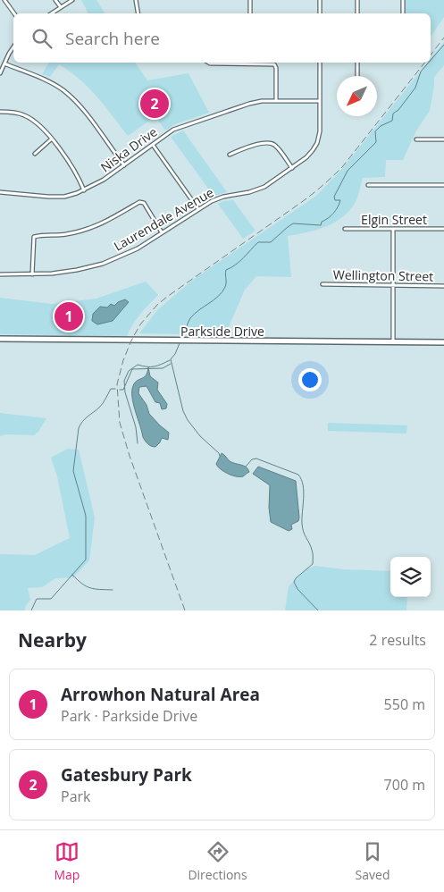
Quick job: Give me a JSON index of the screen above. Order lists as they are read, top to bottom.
{
  "streets": {
    "main road": ["Parkside Drive"],
    "street": [
      "Niska Drive",
      "Laurendale Avenue",
      "Elgin Street",
      "Wellington Street"
    ]
  },
  "crossings": [
    ["Niska Drive", "Laurendale Avenue"]
  ],
  "north": "bottom left",
  "page": {
    "search": "Search here",
    "pins": ["2", "1"],
    "heading": ["Nearby", "2 results"],
    "list": [
      {
        "mark": "1",
        "name": "Arrowhon Natural Area",
        "note": "Park · Parkside Drive",
        "value": "550 m"
      },
      {
        "mark": "2",
        "name": "Gatesbury Park",
        "note": "Park",
        "value": "700 m"
      }
    ],
    "nav": ["Map", "Directions", "Saved"]
  }
}
